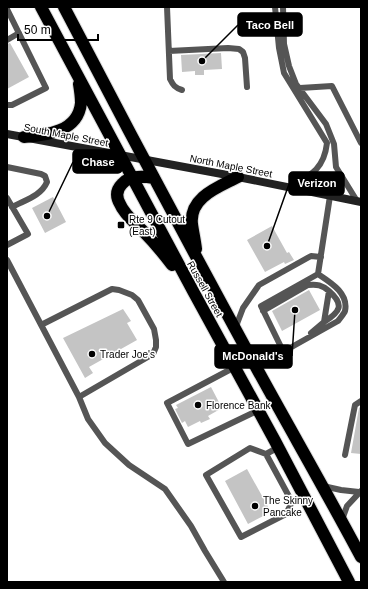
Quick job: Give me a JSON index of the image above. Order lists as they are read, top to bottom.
{
  "streets": {
    "highway": ["Russell Street"],
    "main road": ["South Maple Street", "North Maple Street"]
  },
  "crossings": [
    ["South Maple Street", "North Maple Street"],
    ["South Maple Street", "Russell Street"],
    ["North Maple Street", "Russell Street"]
  ],
  "places": {
    "other": [
      "Taco Bell",
      "Chase",
      "Verizon",
      "McDonald's",
      "Trader Joe's",
      "Florence Bank",
      "The Skinny Pancake"
    ],
    "transit": ["Rte 9 Cutout (East)"]
  },
  "scale_bar": "50 m"
}
